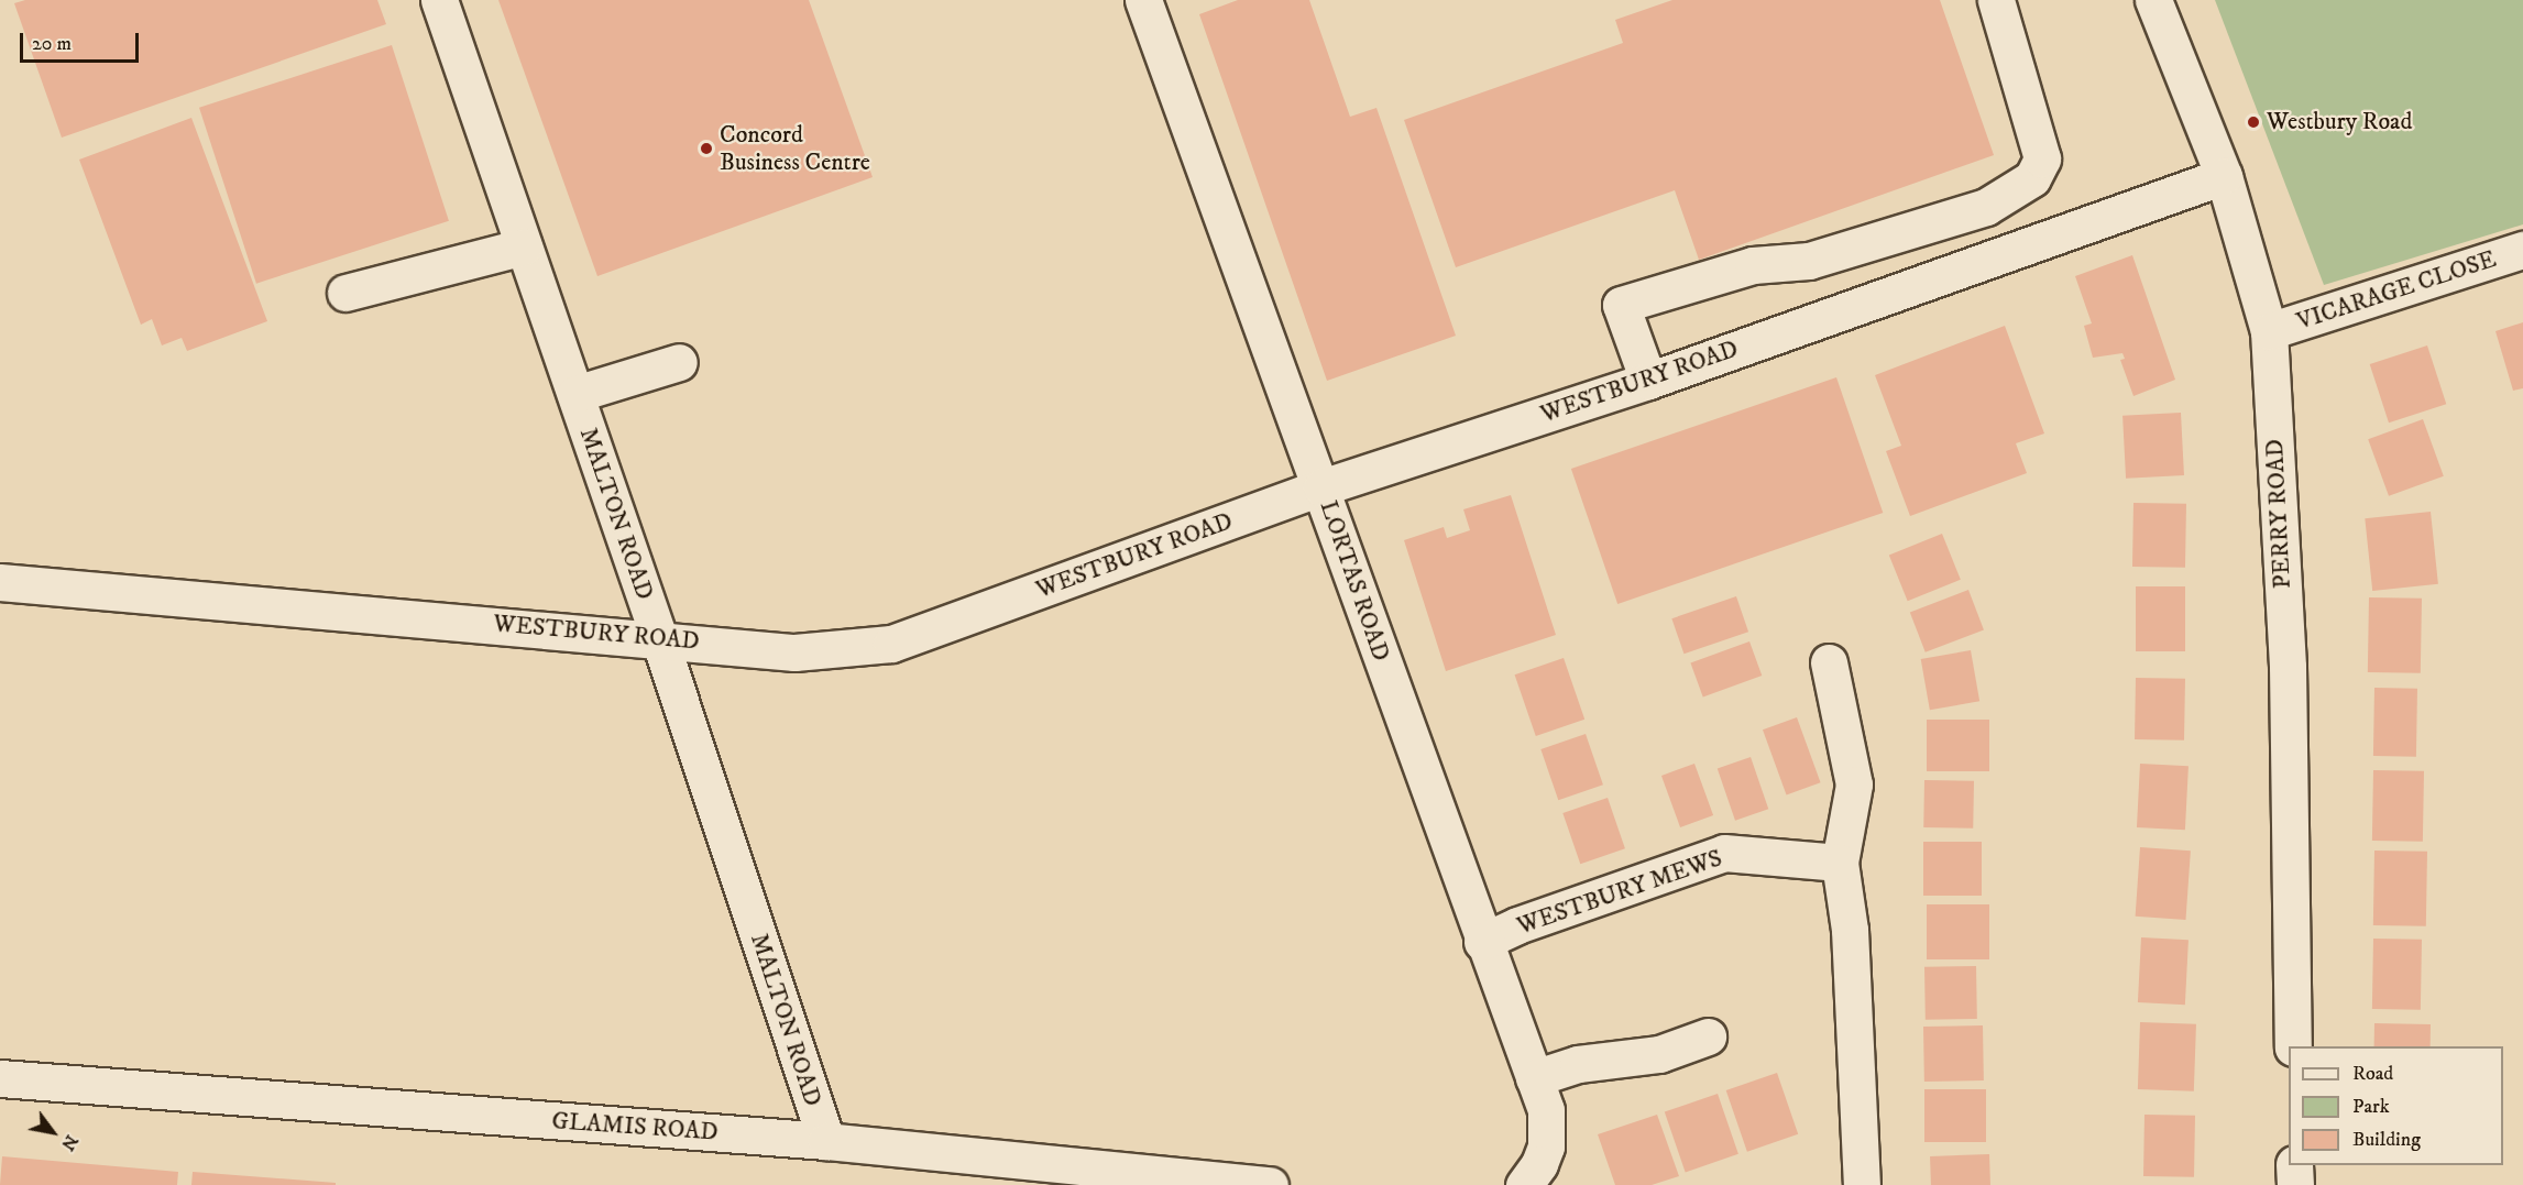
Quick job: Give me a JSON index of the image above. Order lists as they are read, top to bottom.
{
  "streets": {
    "street": [
      "VICARAGE CLOSE",
      "WESTBURY ROAD",
      "MALTON ROAD",
      "PERRY ROAD",
      "LORTAS ROAD",
      "WESTBURY MEWS",
      "GLAMIS ROAD"
    ]
  },
  "crossings": [
    ["VICARAGE CLOSE", "PERRY ROAD"],
    ["WESTBURY ROAD", "MALTON ROAD"],
    ["WESTBURY ROAD", "PERRY ROAD"],
    ["WESTBURY ROAD", "LORTAS ROAD"],
    ["MALTON ROAD", "GLAMIS ROAD"],
    ["LORTAS ROAD", "WESTBURY MEWS"]
  ],
  "places": ["Westbury Road", "Concord Business Centre"],
  "legend": ["Road", "Park", "Building"],
  "scale_bar": "20 m",
  "north": "bottom right"
}
